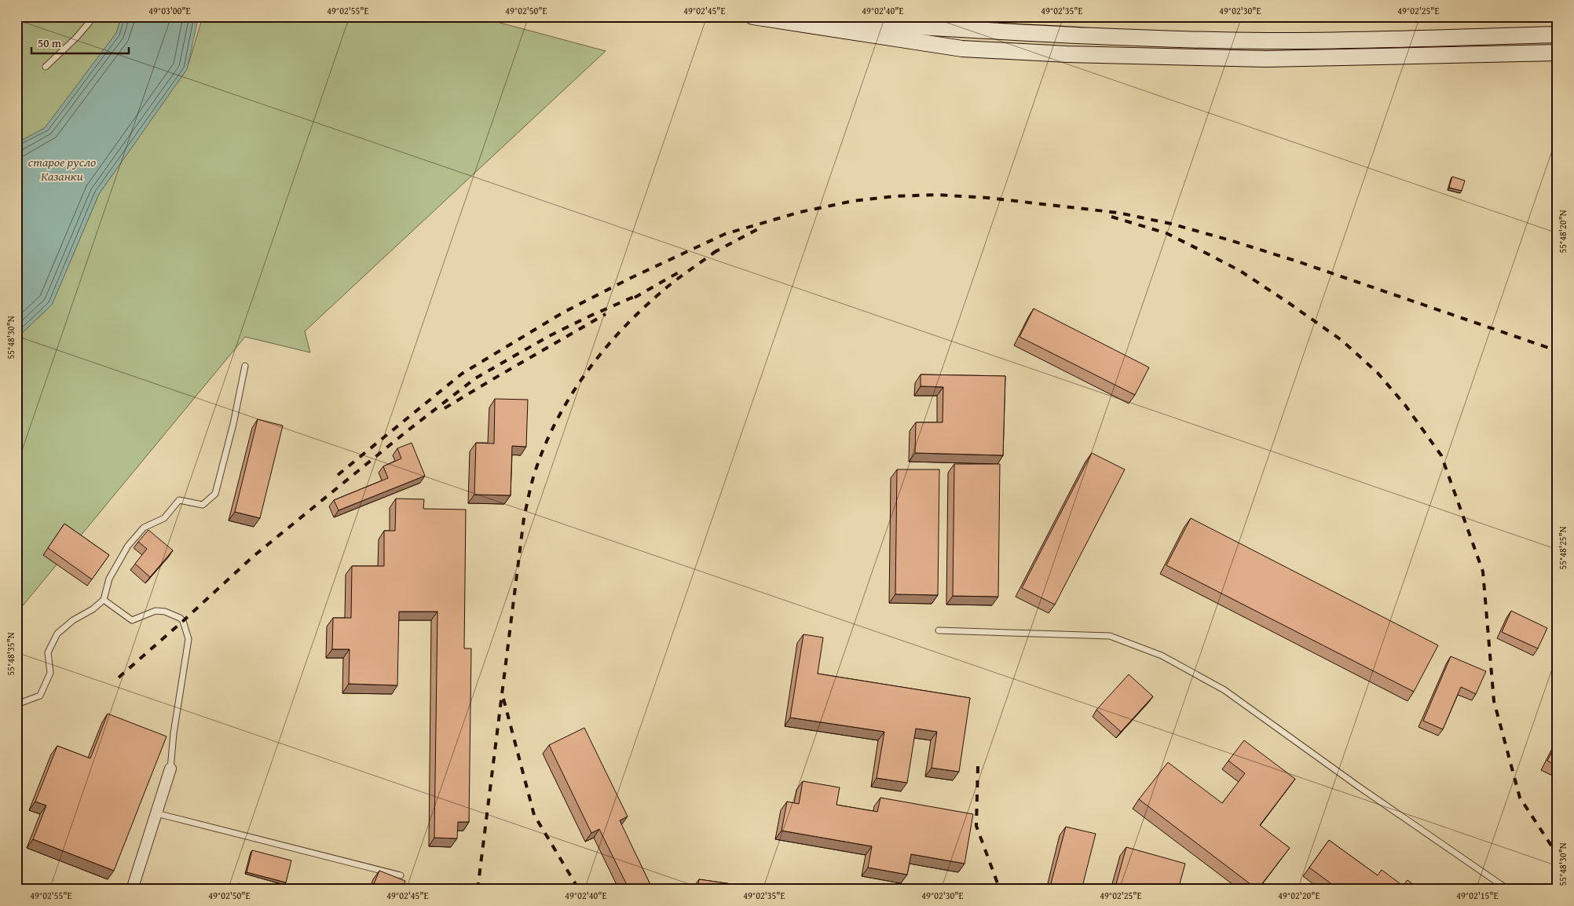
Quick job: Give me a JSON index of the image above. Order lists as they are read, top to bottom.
{
  "water": ["старое русло Казанки"],
  "scale_bar": "50 m",
  "coordinates": [
    "49°03'00\"E",
    "49°02'55\"E",
    "49°02'50\"E",
    "49°02'45\"E",
    "49°02'40\"E",
    "49°02'35\"E",
    "49°02'30\"E",
    "49°02'25\"E",
    "55°48'20\"N",
    "55°48'30\"N",
    "55°48'25\"N",
    "55°48'35\"N",
    "49°02'20\"E",
    "49°02'15\"E"
  ]
}
